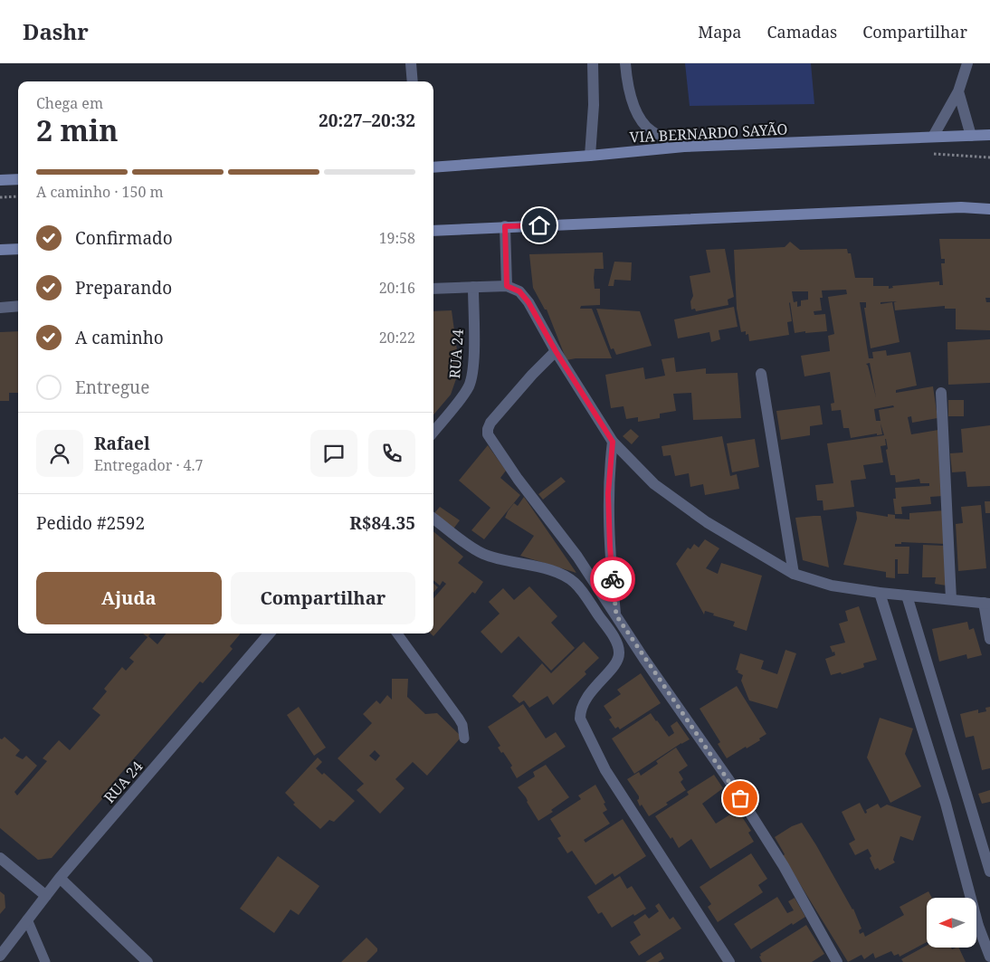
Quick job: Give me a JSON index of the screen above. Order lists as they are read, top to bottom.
{
  "streets": {
    "main road": ["VIA BERNARDO SAYÃO"],
    "street": ["RUA 24"]
  },
  "north": "left",
  "page": {
    "header": "Dashr",
    "nav": ["Mapa", "Camadas", "Compartilhar"],
    "heading": ["2 min", "Chega em", "20:27–20:32"],
    "panel": [
      "Rafael",
      "Entregador · 4.7",
      "Pedido #2592",
      "R$84.35"
    ],
    "bar": "A caminho · 150 m",
    "list": [
      ["Confirmado", "19:58"],
      ["Preparando", "20:16"],
      ["A caminho", "20:22"],
      "Entregue"
    ],
    "buttons": ["Ajuda", "Compartilhar"]
  }
}
